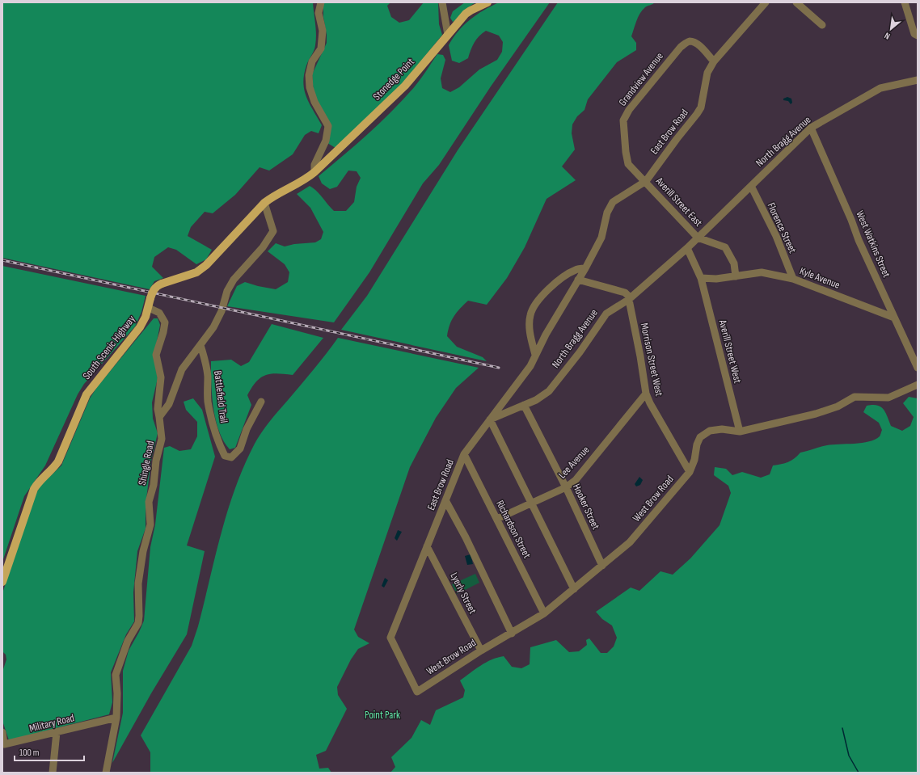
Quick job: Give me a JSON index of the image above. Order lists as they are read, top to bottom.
{
  "streets": {
    "main road": ["Stonedge Point", "South Scenic Highway"],
    "street": [
      "Grandview Avenue",
      "East Brow Road",
      "North Bragg Avenue",
      "Averill Street East",
      "Florence Street",
      "West Watkins Street",
      "Kyle Avenue",
      "Averill Street West",
      "Morrison Street West",
      "Battlefield Trail",
      "Lee Avenue",
      "Shingle Road",
      "West Brow Road",
      "Hooker Street",
      "Richardson Street",
      "Lyerly Street",
      "Military Road"
    ]
  },
  "crossings": [
    ["Stonedge Point", "South Scenic Highway"],
    ["Grandview Avenue", "East Brow Road"],
    ["Grandview Avenue", "Averill Street East"],
    ["East Brow Road", "North Bragg Avenue"],
    ["East Brow Road", "Averill Street East"],
    ["East Brow Road", "West Brow Road"],
    ["East Brow Road", "Richardson Street"],
    ["East Brow Road", "Lyerly Street"],
    ["North Bragg Avenue", "Averill Street East"],
    ["North Bragg Avenue", "Florence Street"],
    ["North Bragg Avenue", "West Watkins Street"],
    ["North Bragg Avenue", "Averill Street West"],
    ["North Bragg Avenue", "Morrison Street West"],
    ["North Bragg Avenue", "Hooker Street"],
    ["Florence Street", "Kyle Avenue"],
    ["West Watkins Street", "Kyle Avenue"],
    ["Kyle Avenue", "Averill Street West"],
    ["South Scenic Highway", "Shingle Road"],
    ["Averill Street West", "West Brow Road"],
    ["Morrison Street West", "Lee Avenue"],
    ["Morrison Street West", "West Brow Road"],
    ["Lee Avenue", "Hooker Street"],
    ["Lee Avenue", "Richardson Street"],
    ["Shingle Road", "Military Road"],
    ["West Brow Road", "Hooker Street"],
    ["West Brow Road", "Richardson Street"],
    ["West Brow Road", "Lyerly Street"]
  ],
  "parks": ["Point Park"],
  "scale_bar": "100 m",
  "north": "bottom left"
}
